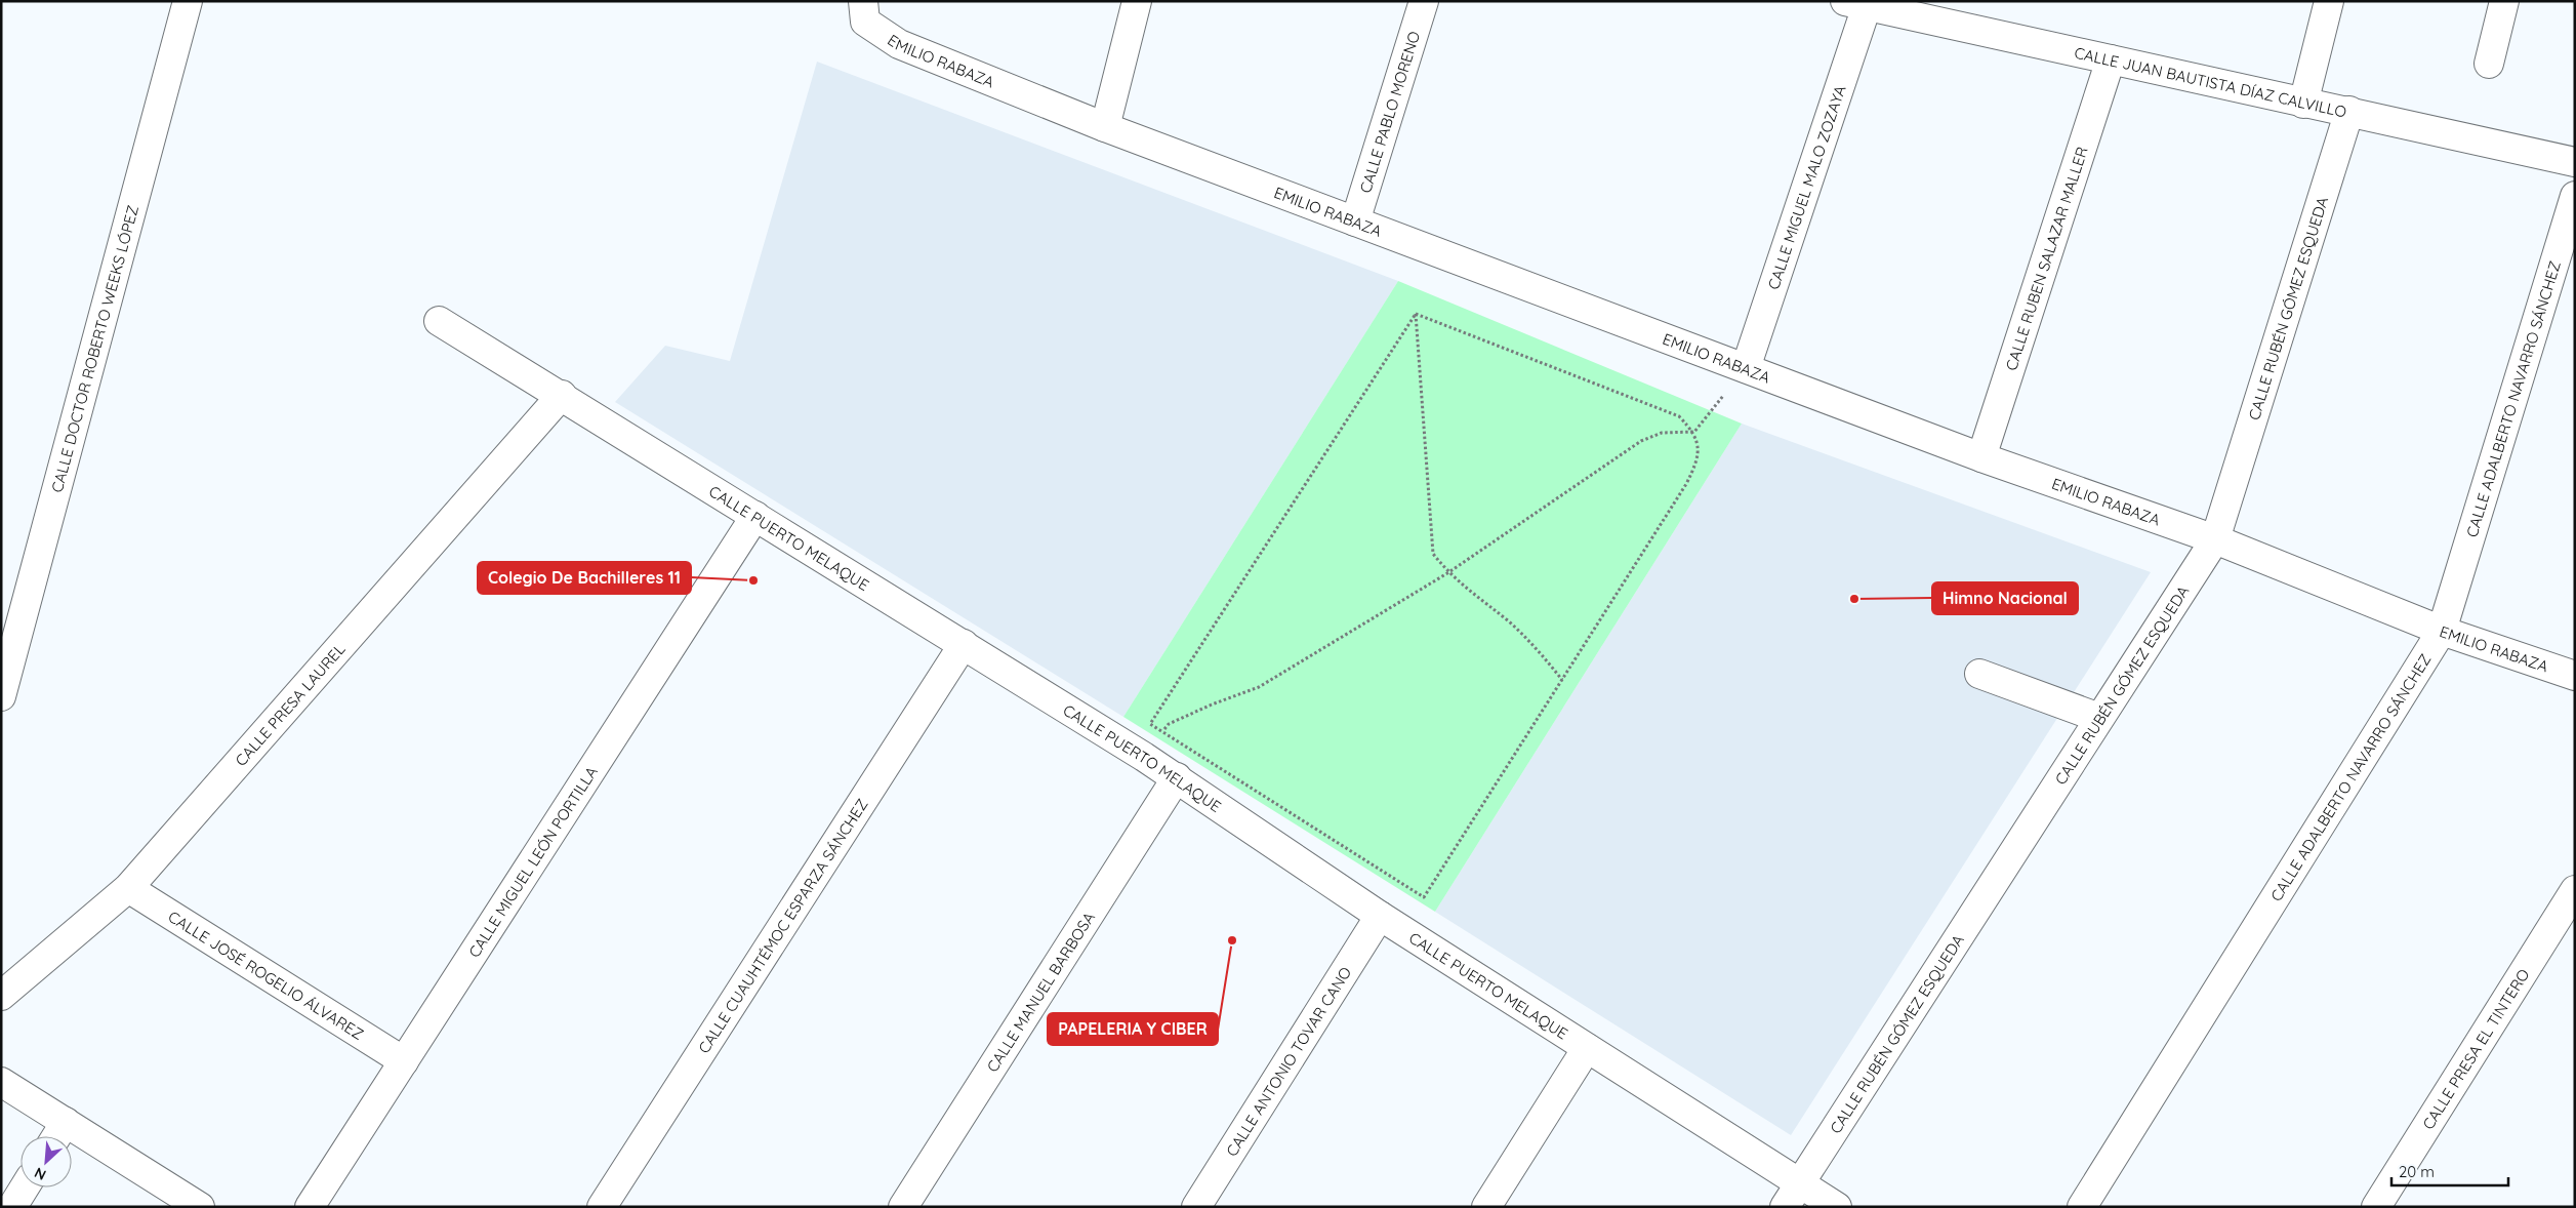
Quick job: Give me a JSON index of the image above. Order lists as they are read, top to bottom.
{
  "streets": {
    "street": [
      "EMILIO RABAZA",
      "CALLE JUAN BAUTISTA DÍAZ CALVILLO",
      "CALLE PABLO MORENO",
      "CALLE MIGUEL MALO ZOZAYA",
      "CALLE RUBEN SALAZAR MALLER",
      "CALLE RUBÉN GÓMEZ ESQUEDA",
      "CALLE DOCTOR ROBERTO WEEKS LÓPEZ",
      "CALLE ADALBERTO NAVARRO SÁNCHEZ",
      "CALLE PUERTO MELAQUE",
      "CALLE PRESA LAUREL",
      "CALLE MIGUEL LEÓN PORTILLA",
      "CALLE CUAUHTÉMOC ESPARZA SÁNCHEZ",
      "CALLE JOSÉ ROGELIO ÁLVAREZ",
      "CALLE MANUEL BARBOSA",
      "CALLE PRESA EL TINTERO",
      "CALLE ANTONIO TOVAR CANO"
    ]
  },
  "crossings": [
    ["EMILIO RABAZA", "CALLE PABLO MORENO"],
    ["EMILIO RABAZA", "CALLE MIGUEL MALO ZOZAYA"],
    ["EMILIO RABAZA", "CALLE RUBEN SALAZAR MALLER"],
    ["EMILIO RABAZA", "CALLE RUBÉN GÓMEZ ESQUEDA"],
    ["EMILIO RABAZA", "CALLE ADALBERTO NAVARRO SÁNCHEZ"],
    ["CALLE JUAN BAUTISTA DÍAZ CALVILLO", "CALLE MIGUEL MALO ZOZAYA"],
    ["CALLE JUAN BAUTISTA DÍAZ CALVILLO", "CALLE RUBEN SALAZAR MALLER"],
    ["CALLE JUAN BAUTISTA DÍAZ CALVILLO", "CALLE RUBÉN GÓMEZ ESQUEDA"],
    ["CALLE RUBÉN GÓMEZ ESQUEDA", "CALLE PUERTO MELAQUE"],
    ["CALLE PUERTO MELAQUE", "CALLE PRESA LAUREL"],
    ["CALLE PUERTO MELAQUE", "CALLE MIGUEL LEÓN PORTILLA"],
    ["CALLE PUERTO MELAQUE", "CALLE CUAUHTÉMOC ESPARZA SÁNCHEZ"],
    ["CALLE PUERTO MELAQUE", "CALLE MANUEL BARBOSA"],
    ["CALLE PUERTO MELAQUE", "CALLE ANTONIO TOVAR CANO"],
    ["CALLE PRESA LAUREL", "CALLE JOSÉ ROGELIO ÁLVAREZ"],
    ["CALLE MIGUEL LEÓN PORTILLA", "CALLE JOSÉ ROGELIO ÁLVAREZ"]
  ],
  "places": ["Colegio De Bachilleres 11", "Himno Nacional", "PAPELERIA Y CIBER"],
  "scale_bar": "20 m",
  "north": "bottom left"
}
